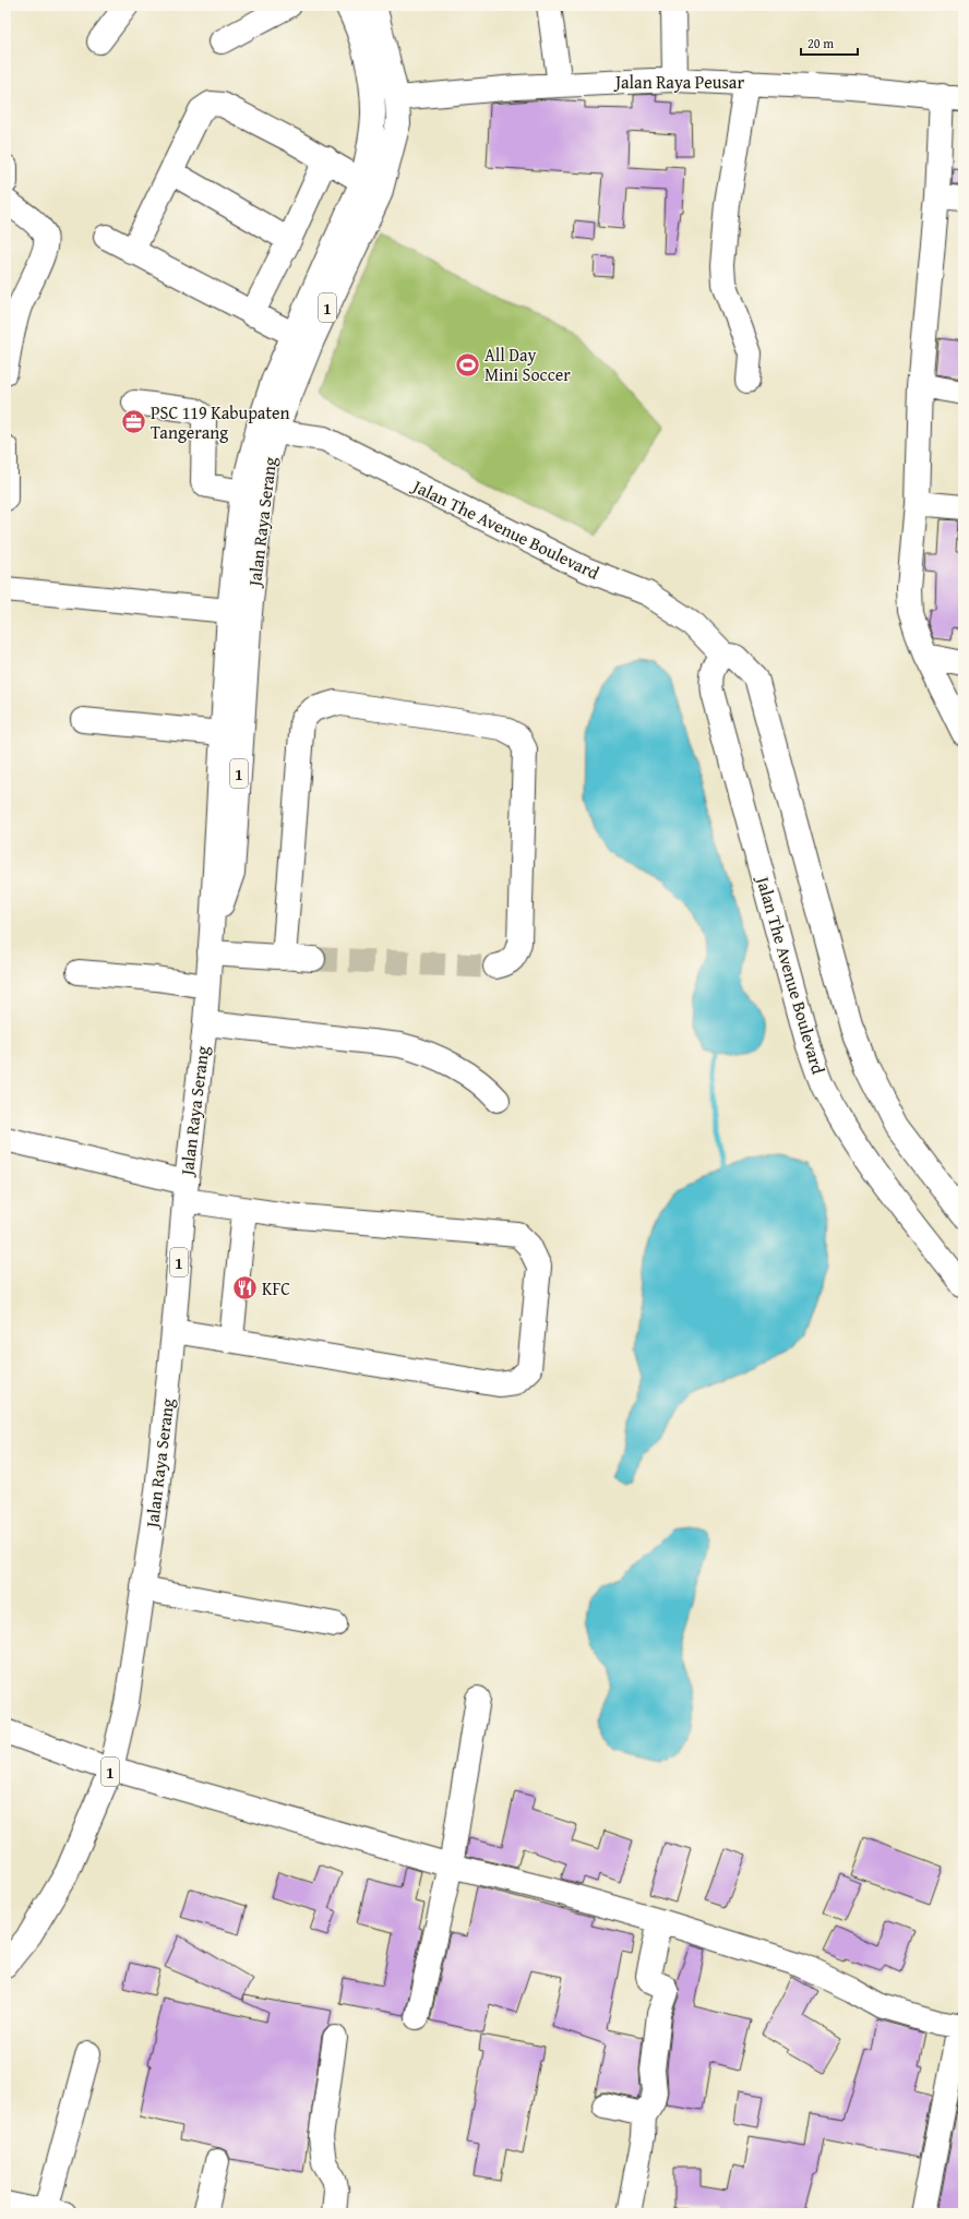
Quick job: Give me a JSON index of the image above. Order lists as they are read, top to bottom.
{
  "streets": {
    "main road": [
      "Jalan Raya Peusar",
      "1",
      "Jalan Raya Serang",
      "Jalan The Avenue Boulevard"
    ]
  },
  "crossings": [
    ["Jalan Raya Peusar", "Jalan Raya Serang"],
    ["Jalan Raya Serang", "Jalan The Avenue Boulevard"]
  ],
  "places": {
    "sports": ["All Day Mini Soccer"],
    "office": ["PSC 119 Kabupaten Tangerang"],
    "restaurant": ["KFC"]
  },
  "scale_bar": "20 m"
}
